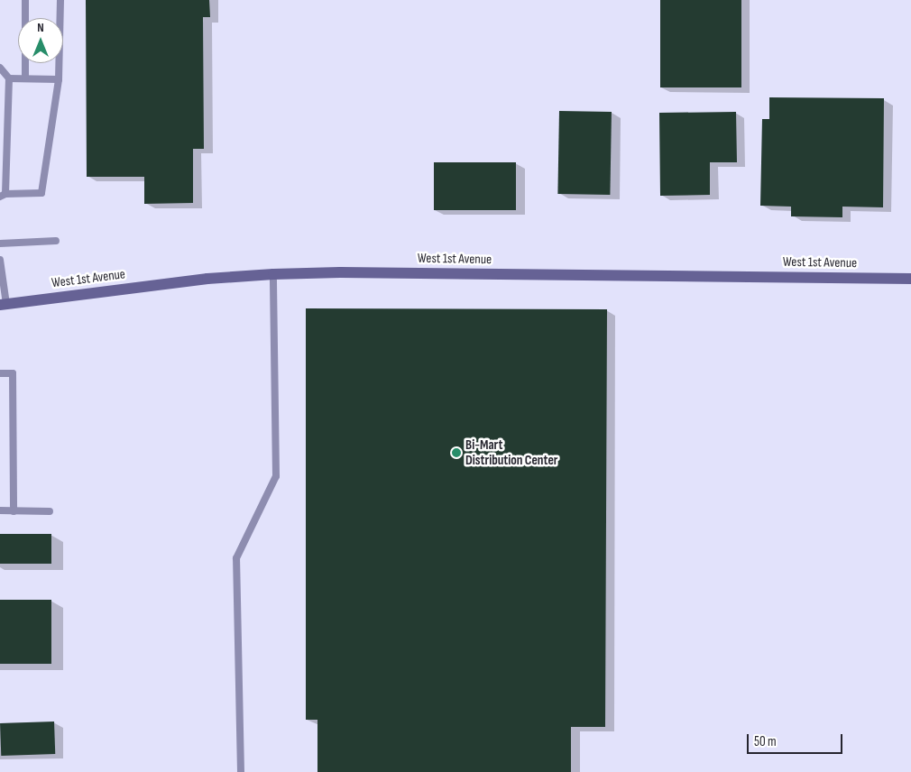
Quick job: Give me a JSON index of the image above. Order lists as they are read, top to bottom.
{
  "streets": {
    "street": ["West 1st Avenue"]
  },
  "places": ["Bi-Mart Distribution Center"],
  "scale_bar": "50 m",
  "north": "top"
}
